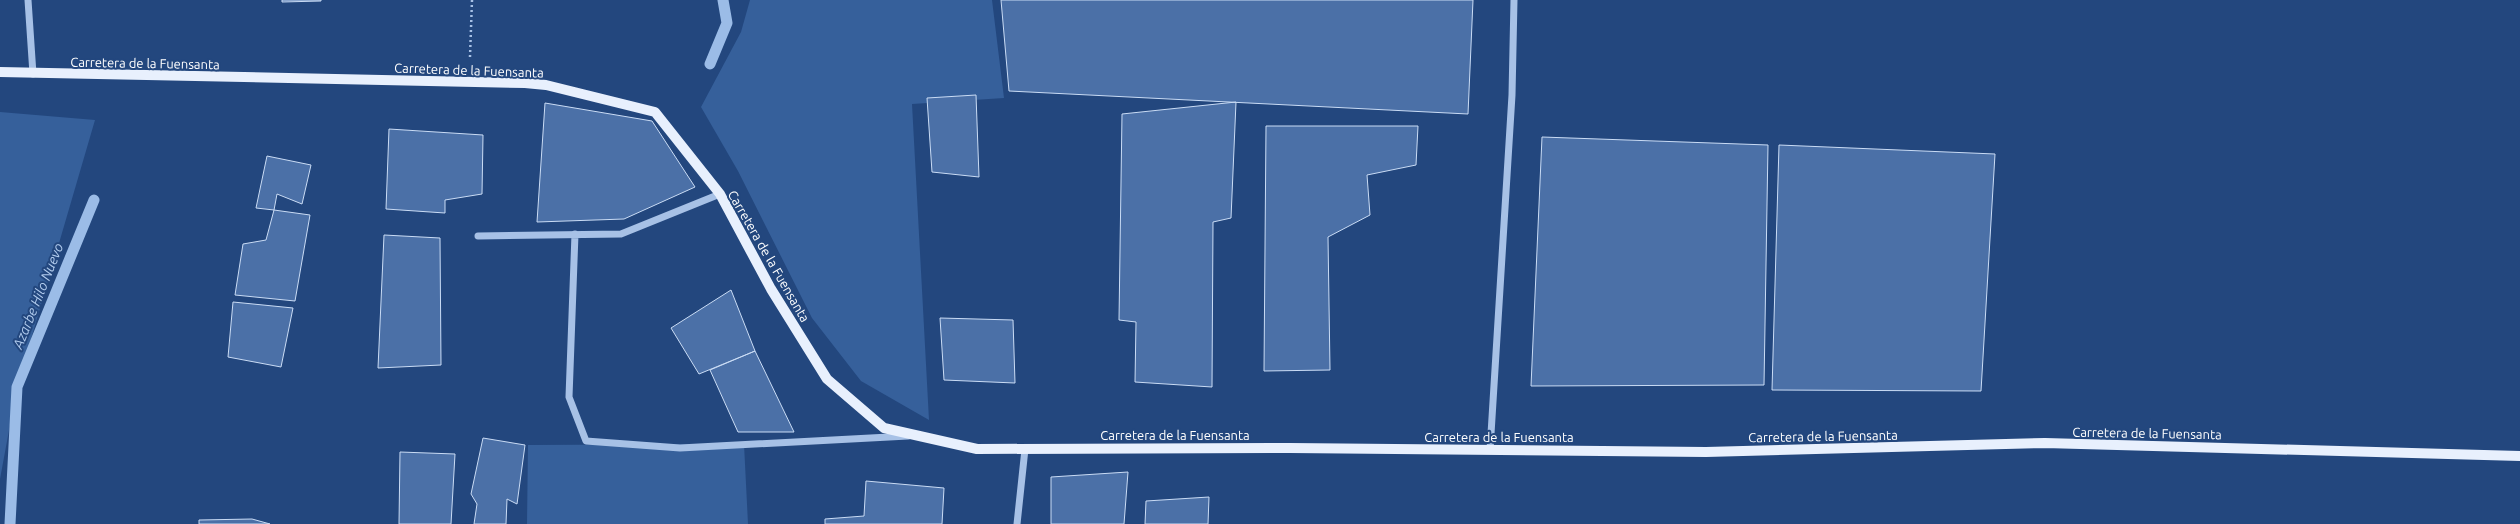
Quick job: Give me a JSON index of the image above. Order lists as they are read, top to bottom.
{
  "streets": {
    "main road": ["Carretera de la Fuensanta"]
  },
  "water": ["Azarbe Hilo Nuevo"]
}
